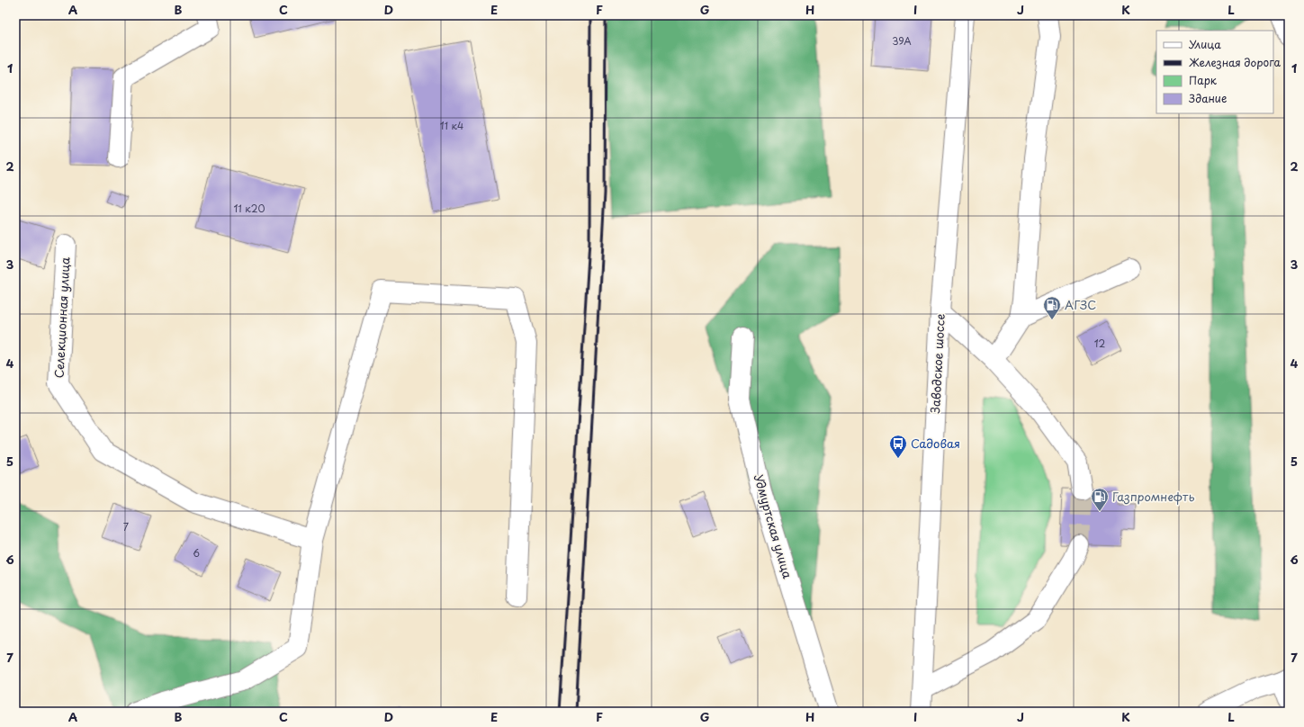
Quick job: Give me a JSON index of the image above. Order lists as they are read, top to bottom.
{
  "streets": {
    "street": ["Селекционная улица", "Заводское шоссе", "Удмуртская улица"]
  },
  "places": {
    "fuel station": ["АГЗС", "Газпромнефть"],
    "bus stop": ["Садовая"]
  },
  "house_numbers": [
    "39А",
    "11 к4",
    "11 к20",
    "12",
    "7",
    "6"
  ],
  "legend": [
    "Улица",
    "Железная дорога",
    "Парк",
    "Здание"
  ],
  "grid": {
    "columns": [
      "A",
      "B",
      "C",
      "D",
      "E",
      "F",
      "G",
      "H",
      "I",
      "J",
      "K",
      "L"
    ],
    "rows": [
      "1",
      "2",
      "3",
      "4",
      "5",
      "6",
      "7"
    ]
  }
}
